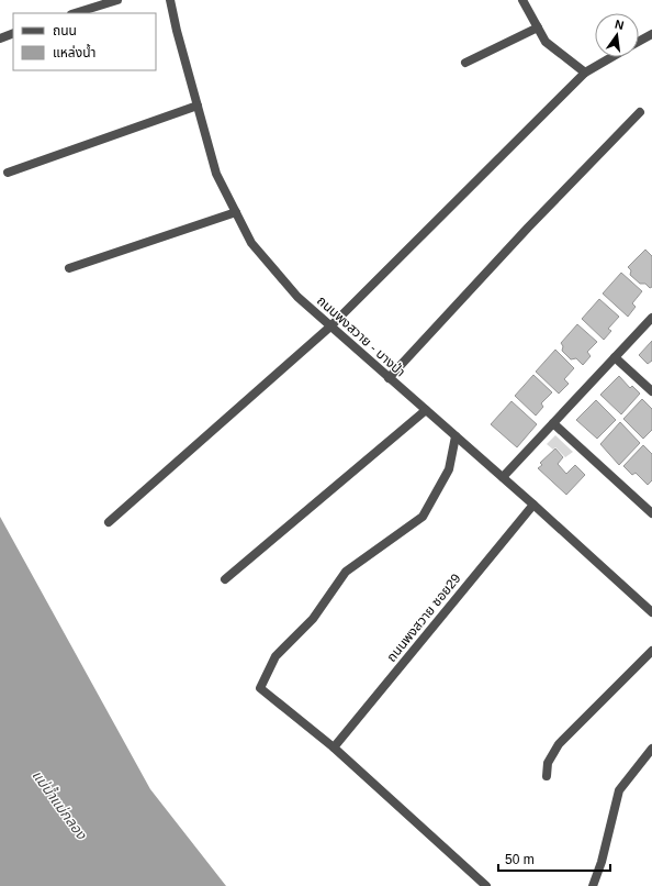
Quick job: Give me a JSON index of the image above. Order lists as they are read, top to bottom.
{
  "streets": {
    "street": ["ถนนพงสวาย - บางป่า", "ถนนพงสวาย ซอย29"]
  },
  "crossings": [
    ["ถนนพงสวาย - บางป่า", "ถนนพงสวาย ซอย29"]
  ],
  "water": ["แม่น้ำแม่กลอง"],
  "legend": ["ถนน", "แหล่งน้ำ"],
  "scale_bar": "50 m",
  "north": "top"
}
